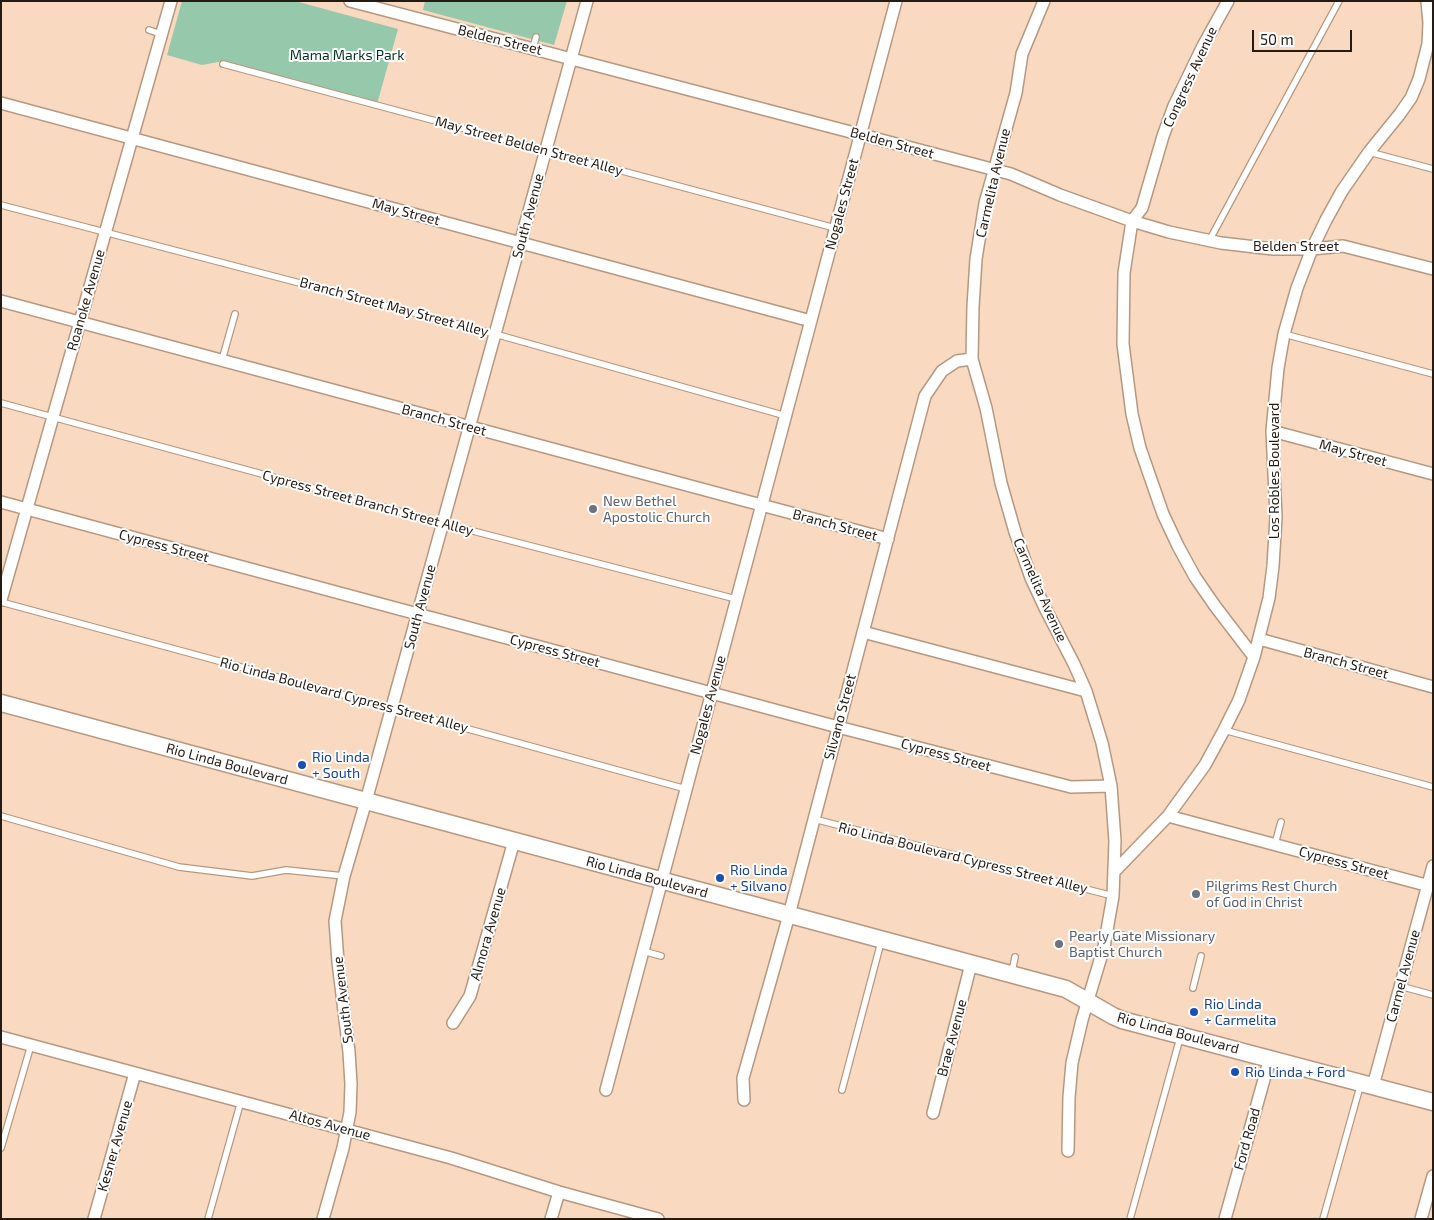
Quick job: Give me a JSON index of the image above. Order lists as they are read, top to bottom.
{
  "streets": {
    "main road": ["Rio Linda Boulevard"],
    "street": [
      "Belden Street",
      "Congress Avenue",
      "Carmelita Avenue",
      "Nogales Street",
      "May Street",
      "South Avenue",
      "Roanoke Avenue",
      "Branch Street",
      "Los Robles Boulevard",
      "Cypress Street",
      "Nogales Avenue",
      "Silvano Street",
      "Almora Avenue",
      "Carmel Avenue",
      "Brae Avenue",
      "Altos Avenue",
      "Ford Road",
      "Kesner Avenue"
    ],
    "lane": [
      "May Street Belden Street Alley",
      "Branch Street May Street Alley",
      "Cypress Street Branch Street Alley",
      "Rio Linda Boulevard Cypress Street Alley"
    ]
  },
  "crossings": [
    ["Belden Street", "Congress Avenue"],
    ["Belden Street", "Carmelita Avenue"],
    ["Belden Street", "Nogales Street"],
    ["Belden Street", "South Avenue"],
    ["Belden Street", "Los Robles Boulevard"],
    ["Congress Avenue", "Los Robles Boulevard"],
    ["May Street Belden Street Alley", "Nogales Street"],
    ["May Street Belden Street Alley", "South Avenue"],
    ["Carmelita Avenue", "Los Robles Boulevard"],
    ["Carmelita Avenue", "Cypress Street"],
    ["Carmelita Avenue", "Rio Linda Boulevard Cypress Street Alley"],
    ["Carmelita Avenue", "Silvano Street"],
    ["Carmelita Avenue", "Rio Linda Boulevard"],
    ["Nogales Street", "May Street"],
    ["Nogales Street", "Nogales Avenue"],
    ["May Street", "South Avenue"],
    ["May Street", "Roanoke Avenue"],
    ["May Street", "Los Robles Boulevard"],
    ["May Street", "Nogales Avenue"],
    ["South Avenue", "Branch Street May Street Alley"],
    ["South Avenue", "Branch Street"],
    ["South Avenue", "Cypress Street Branch Street Alley"],
    ["South Avenue", "Cypress Street"],
    ["South Avenue", "Rio Linda Boulevard Cypress Street Alley"],
    ["South Avenue", "Rio Linda Boulevard"],
    ["South Avenue", "Altos Avenue"],
    ["Roanoke Avenue", "Branch Street May Street Alley"],
    ["Roanoke Avenue", "Branch Street"],
    ["Roanoke Avenue", "Cypress Street Branch Street Alley"],
    ["Roanoke Avenue", "Cypress Street"],
    ["Roanoke Avenue", "Rio Linda Boulevard Cypress Street Alley"],
    ["Branch Street May Street Alley", "Nogales Avenue"],
    ["Branch Street", "Los Robles Boulevard"],
    ["Branch Street", "Nogales Avenue"],
    ["Branch Street", "Silvano Street"],
    ["Los Robles Boulevard", "Cypress Street"],
    ["Cypress Street Branch Street Alley", "Nogales Avenue"],
    ["Cypress Street", "Nogales Avenue"],
    ["Cypress Street", "Silvano Street"],
    ["Cypress Street", "Carmel Avenue"],
    ["Rio Linda Boulevard Cypress Street Alley", "Nogales Avenue"],
    ["Rio Linda Boulevard Cypress Street Alley", "Silvano Street"],
    ["Nogales Avenue", "Rio Linda Boulevard"],
    ["Silvano Street", "Rio Linda Boulevard"],
    ["Rio Linda Boulevard", "Almora Avenue"],
    ["Rio Linda Boulevard", "Carmel Avenue"],
    ["Rio Linda Boulevard", "Brae Avenue"],
    ["Rio Linda Boulevard", "Ford Road"],
    ["Altos Avenue", "Kesner Avenue"]
  ],
  "parks": ["Mama Marks Park"],
  "places": [
    "New Bethel Apostolic Church",
    "Rio Linda + South",
    "Rio Linda + Silvano",
    "Pilgrims Rest Church of God in Christ",
    "Pearly Gate Missionary Baptist Church",
    "Rio Linda + Carmelita",
    "Rio Linda + Ford"
  ],
  "scale_bar": "50 m"
}
